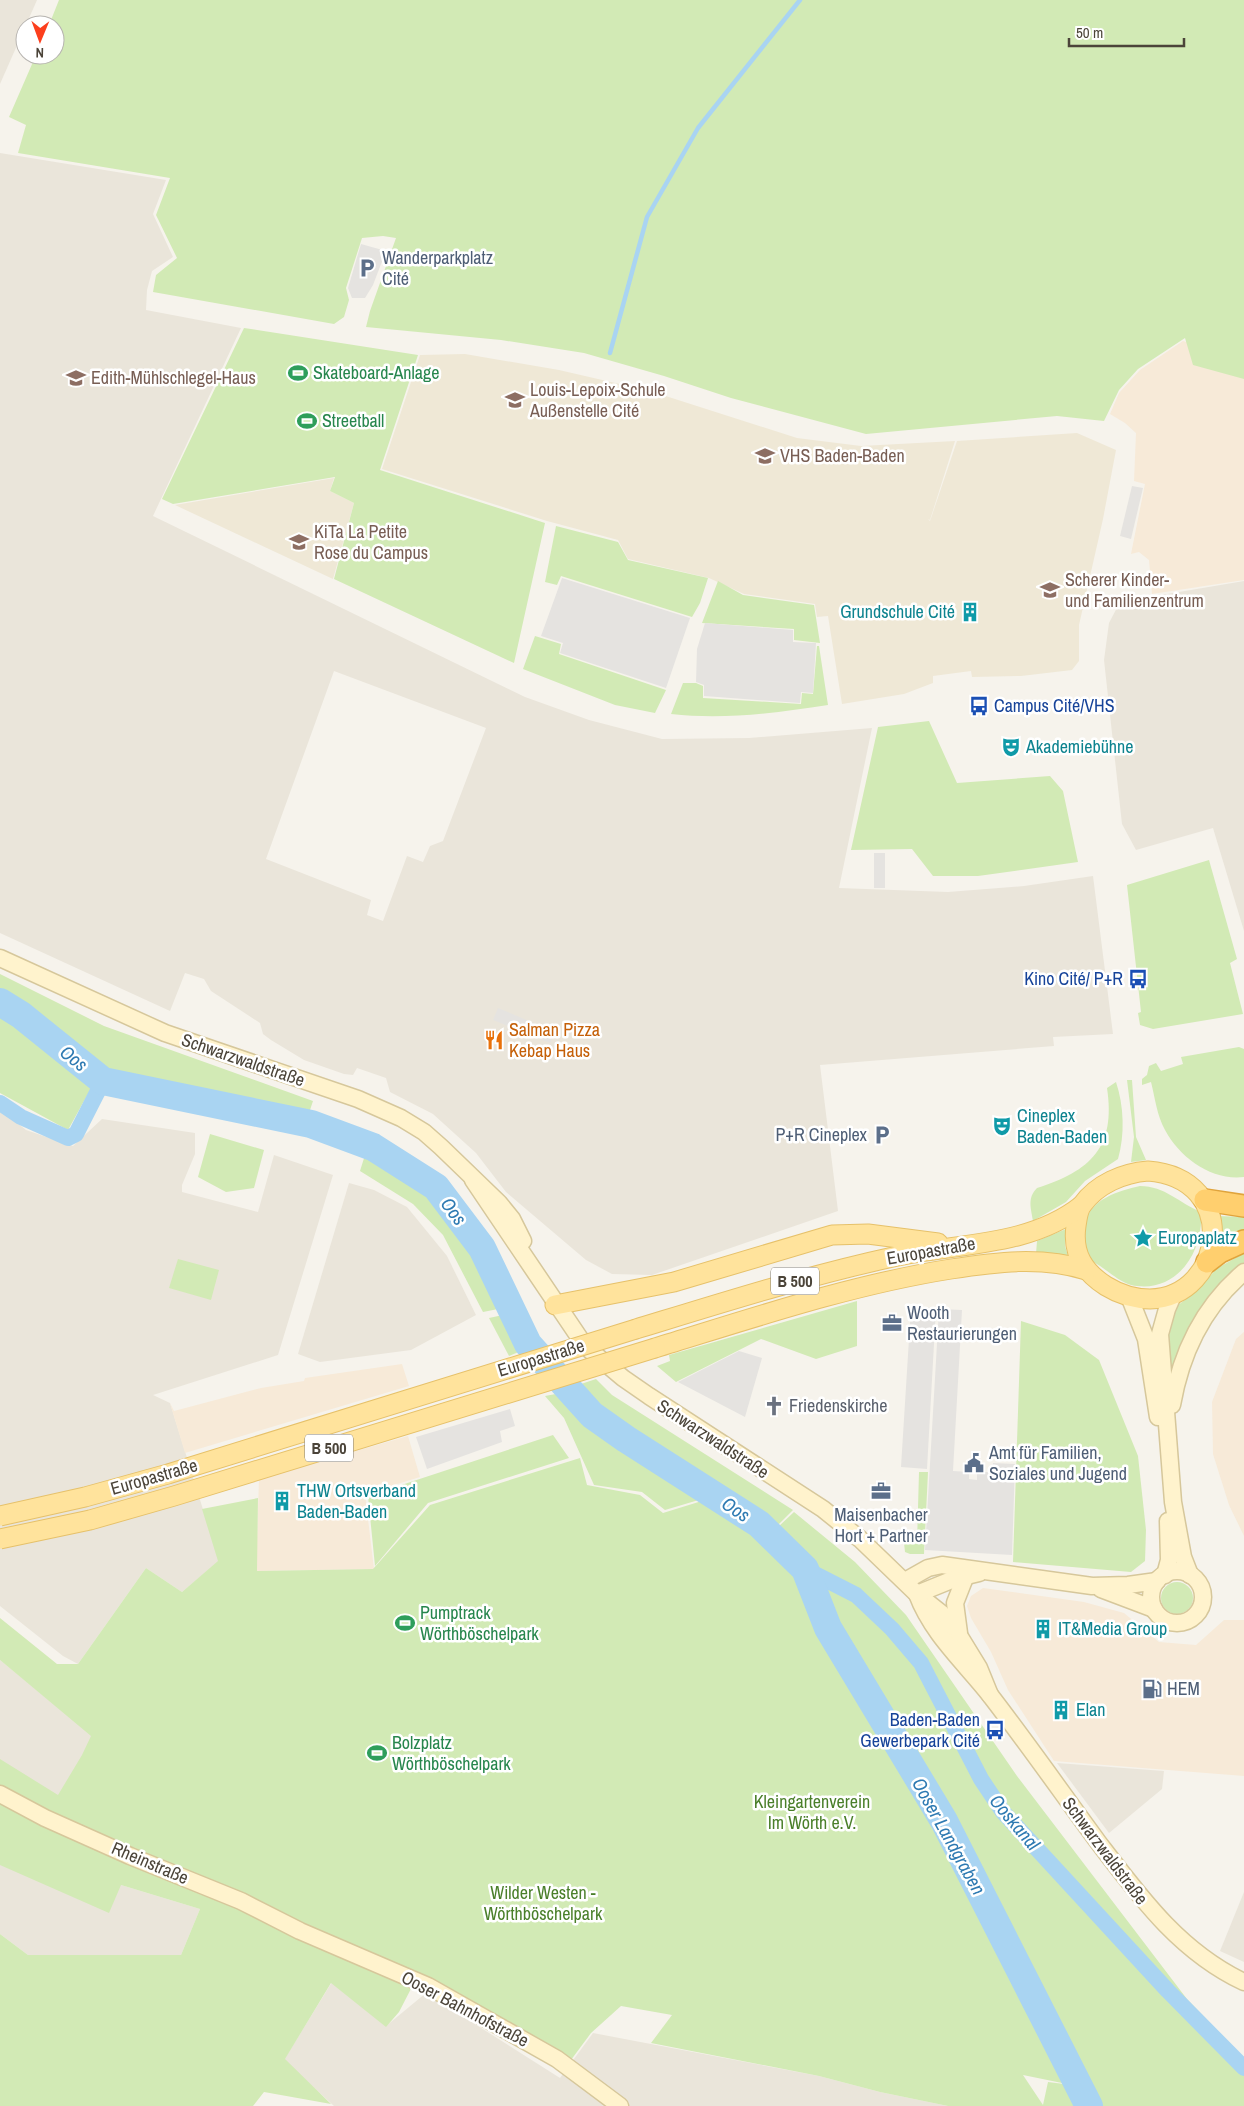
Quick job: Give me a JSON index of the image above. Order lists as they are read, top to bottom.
{
  "streets": {
    "highway": ["B 500"],
    "main road": ["Europastraße"],
    "street": ["Schwarzwaldstraße", "Rheinstraße", "Ooser Bahnhofstraße"]
  },
  "crossings": [
    ["Europastraße", "B 500"],
    ["Rheinstraße", "Ooser Bahnhofstraße"]
  ],
  "water": ["Oos", "Ooskanal", "Ooser Landgraben"],
  "parks": ["Kleingartenverein Im Wörth e.V.", "Wilder Westen - Wörthböschelpark"],
  "places": {
    "parking": ["Wanderparkplatz Cité", "P+R Cineplex"],
    "sports": [
      "Skateboard-Anlage",
      "Streetball",
      "Pumptrack Wörthböschelpark",
      "Bolzplatz Wörthböschelpark"
    ],
    "school or university": [
      "Edith-Mühlschlegel-Haus",
      "Louis-Lepoix-Schule Außenstelle Cité",
      "VHS Baden-Baden",
      "KiTa La Petite Rose du Campus",
      "Scherer Kinder- und Familienzentrum"
    ],
    "building": [
      "Grundschule Cité",
      "THW Ortsverband Baden-Baden",
      "IT&Media Group",
      "Elan"
    ],
    "bus stop": ["Campus Cité/VHS", "Kino Cité/ P+R", "Baden-Baden Gewerbepark Cité"],
    "theatre": ["Akademiebühne", "Cineplex Baden-Baden"],
    "restaurant": ["Salman Pizza Kebap Haus"],
    "place": ["Europaplatz"],
    "office": ["Wooth Restaurierungen", "Maisenbacher Hort + Partner"],
    "church": ["Friedenskirche"],
    "public building": ["Amt für Familien, Soziales und Jugend"],
    "fuel station": ["HEM"]
  },
  "scale_bar": "50 m",
  "north": "bottom"
}
